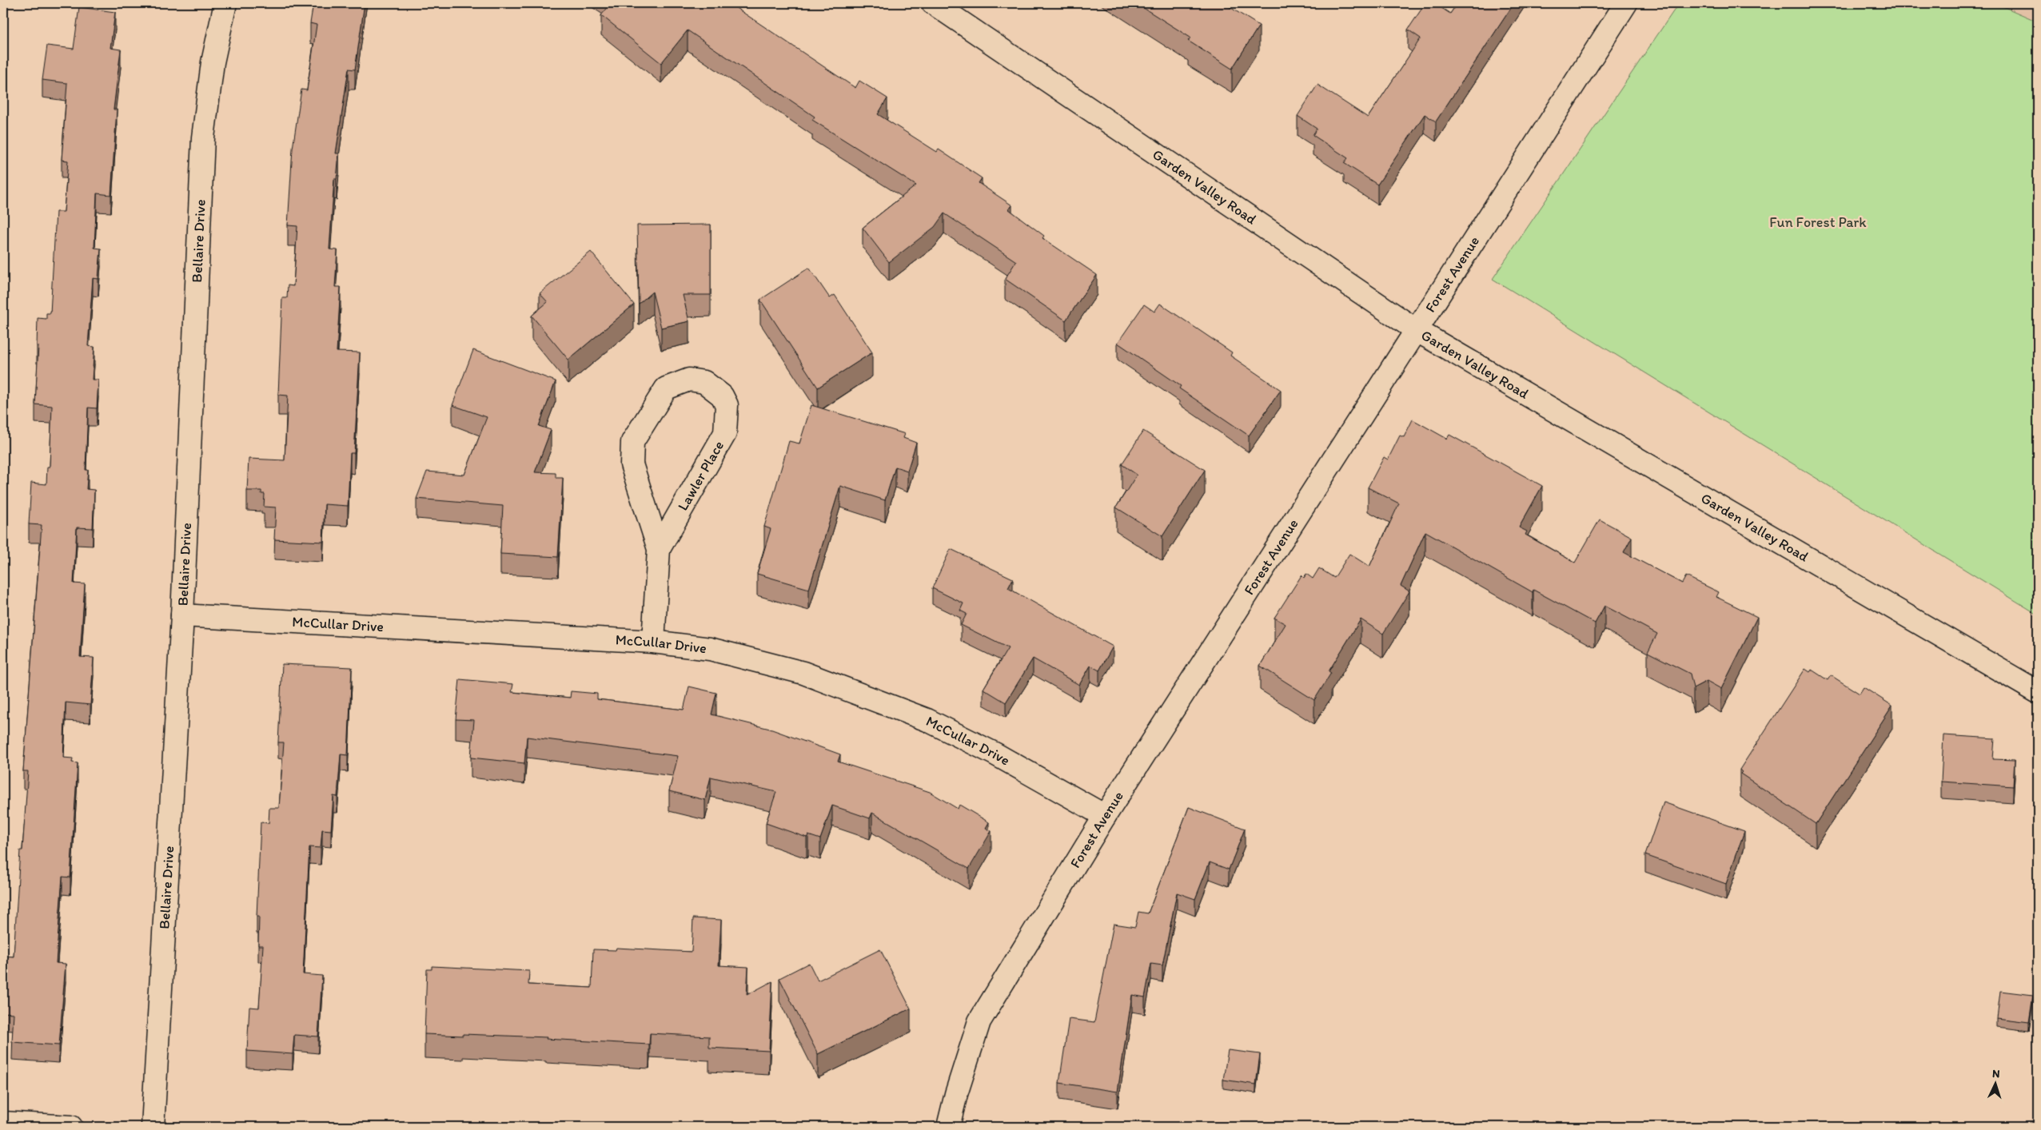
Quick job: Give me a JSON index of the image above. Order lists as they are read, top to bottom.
{
  "streets": {
    "street": [
      "Garden Valley Road",
      "Bellaire Drive",
      "Forest Avenue",
      "Lawler Place",
      "McCullar Drive"
    ]
  },
  "crossings": [
    ["Garden Valley Road", "Forest Avenue"],
    ["Bellaire Drive", "McCullar Drive"],
    ["Forest Avenue", "McCullar Drive"],
    ["Lawler Place", "McCullar Drive"]
  ],
  "parks": ["Fun Forest Park"],
  "north": "top"
}
